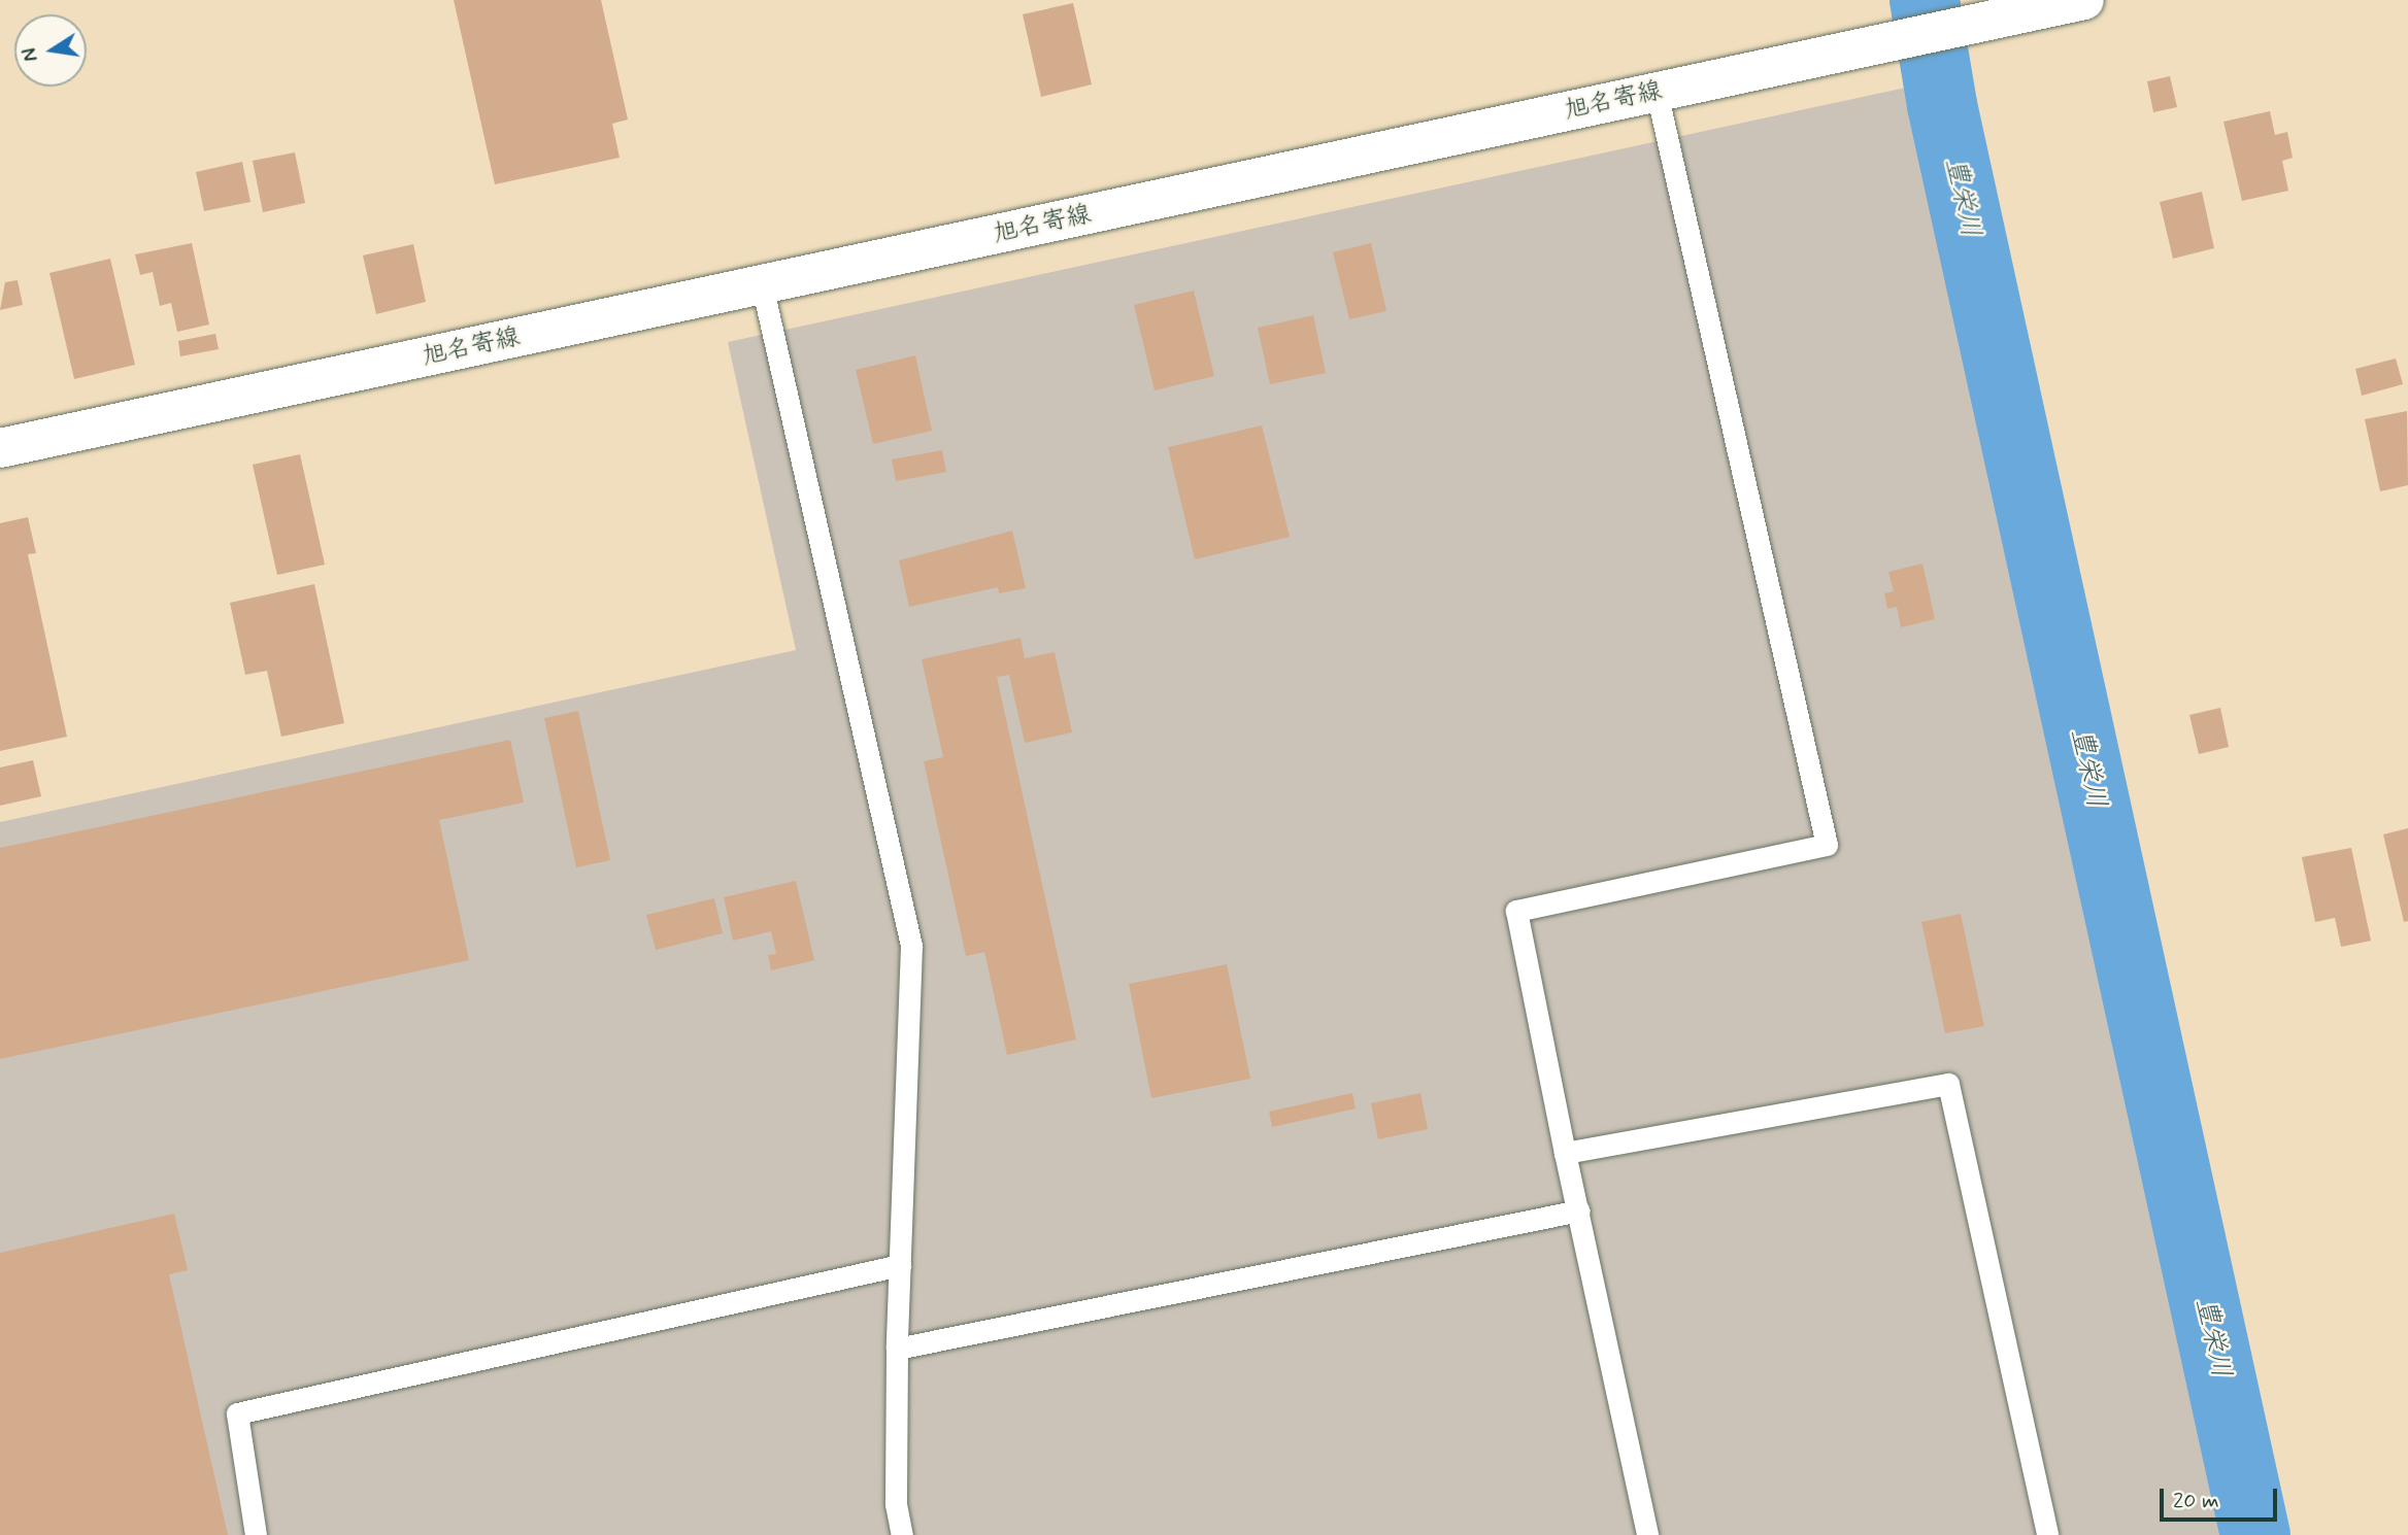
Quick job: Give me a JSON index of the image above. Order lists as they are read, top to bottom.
{
  "streets": {
    "main road": ["旭名寄線"]
  },
  "water": ["豊栄川"],
  "scale_bar": "20 m",
  "north": "left"
}
